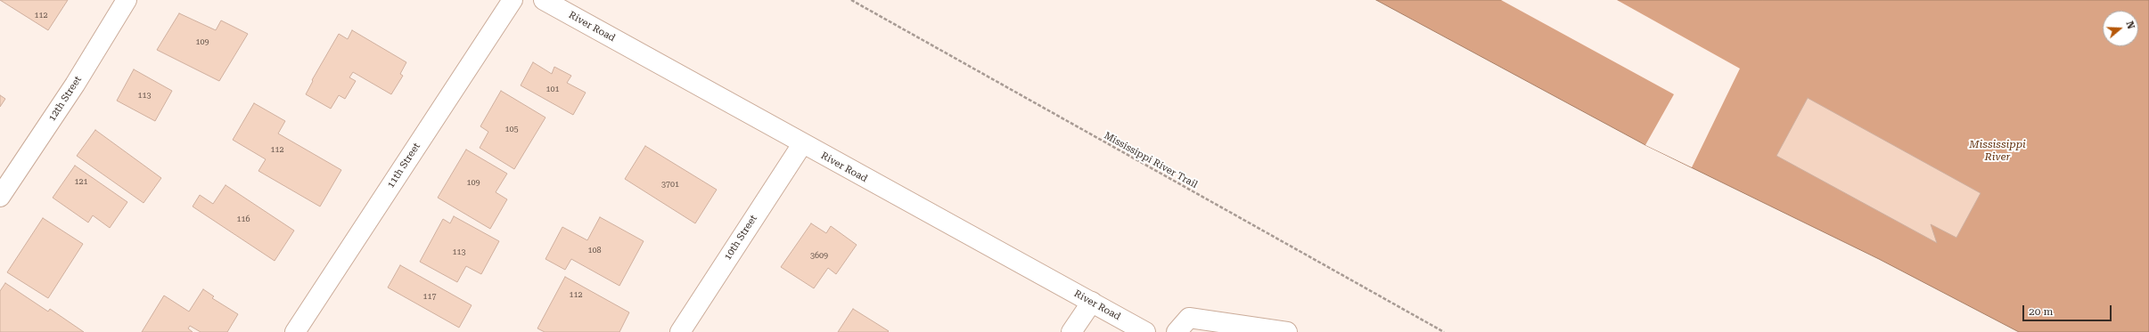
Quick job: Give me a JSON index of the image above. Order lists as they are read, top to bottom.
{
  "streets": {
    "street": [
      "River Road",
      "12th Street",
      "11th Street",
      "10th Street"
    ],
    "path": ["Mississippi River Trail"]
  },
  "crossings": [
    ["River Road", "10th Street"]
  ],
  "water": ["Mississippi River"],
  "house_numbers": [
    "112",
    "109",
    "101",
    "113",
    "105",
    "112",
    "121",
    "109",
    "3701",
    "116",
    "108",
    "113",
    "3609",
    "112",
    "117"
  ],
  "scale_bar": "20 m",
  "north": "right"
}
